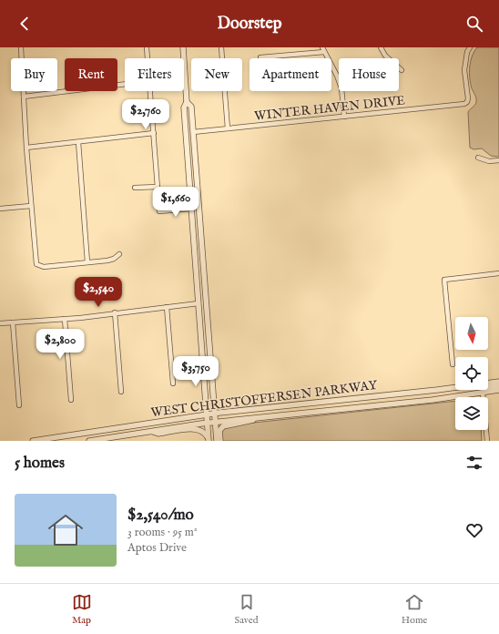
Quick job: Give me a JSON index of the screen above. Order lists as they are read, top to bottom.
{
  "streets": {
    "street": ["WINTER HAVEN DRIVE", "WEST CHRISTOFFERSEN PARKWAY"]
  },
  "north": "bottom",
  "page": {
    "header": "Doorstep",
    "chip": [
      "Buy",
      "Rent",
      "Filters",
      "New",
      "Apartment",
      "House"
    ],
    "price": [
      "$2,760",
      "$1,660",
      "$2,540",
      "$2,800",
      "$3,750"
    ],
    "heading": "5 homes",
    "list": [
      {
        "name": "$2,540/mo",
        "note": "3 rooms · 95 m² · Aptos Drive"
      }
    ],
    "tabs": ["Map", "Saved", "Home"]
  }
}
